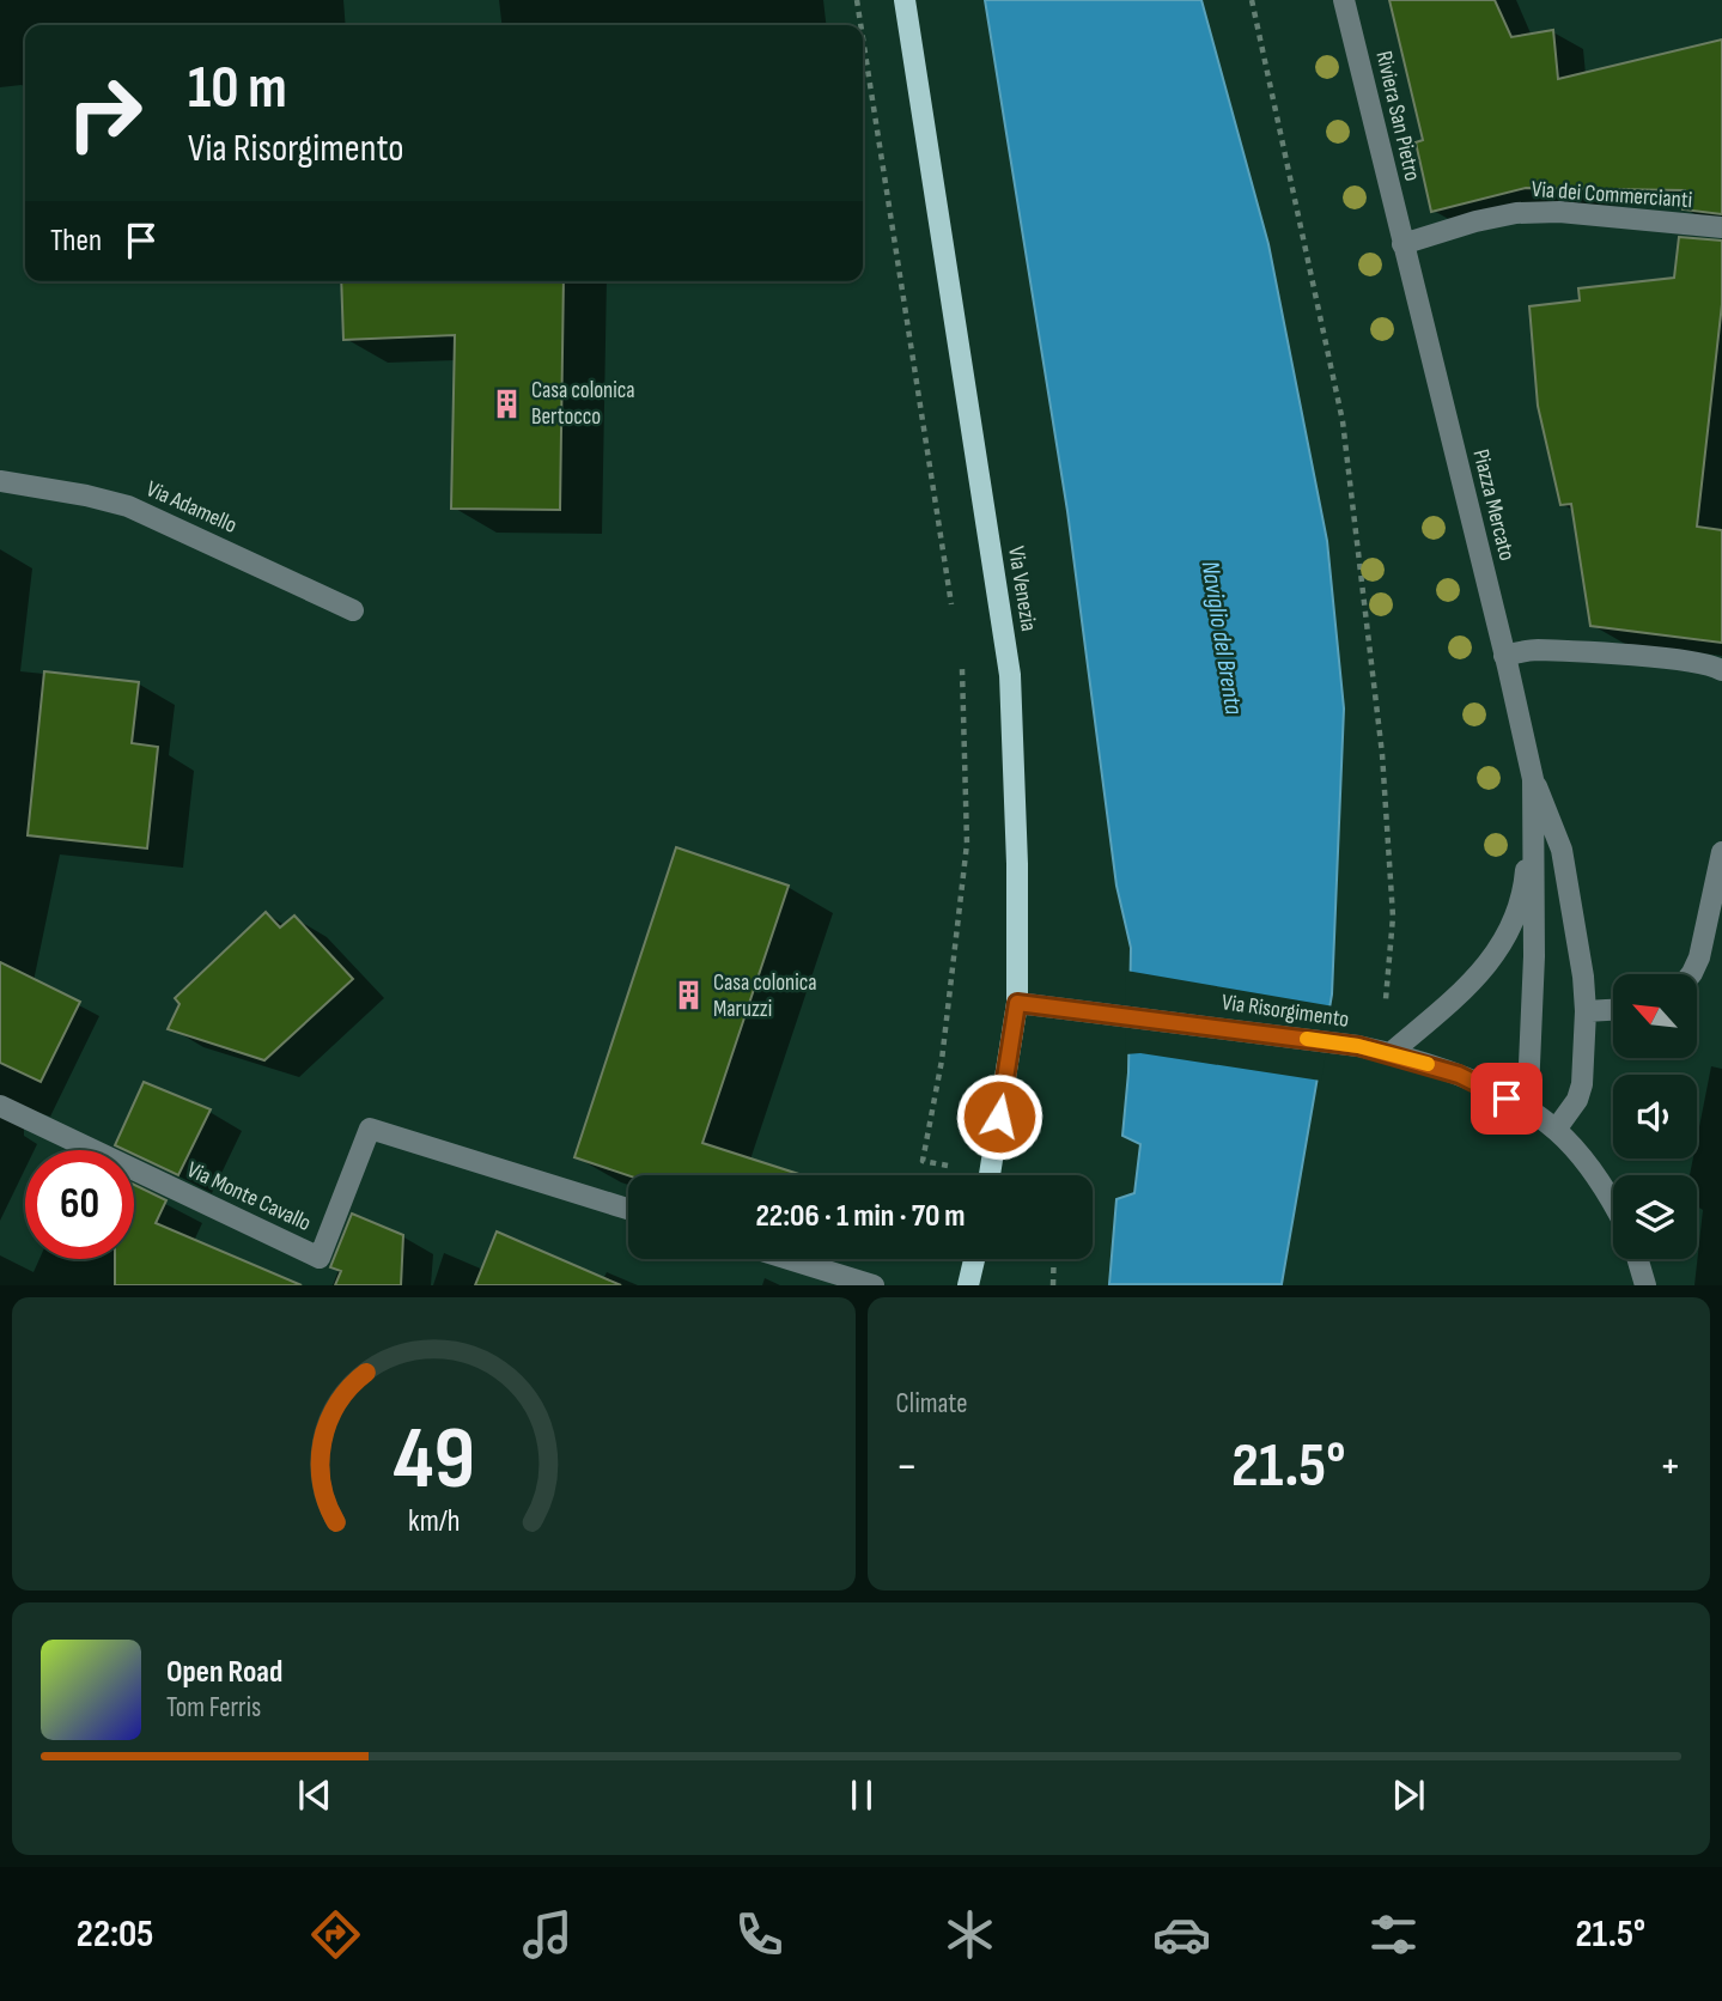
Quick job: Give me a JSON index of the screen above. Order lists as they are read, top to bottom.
{
  "streets": {
    "main road": ["Via Venezia"],
    "street": [
      "Riviera San Pietro",
      "Via dei Commercianti",
      "Piazza Mercato",
      "Via Adamello",
      "Via Risorgimento",
      "Via Monte Cavallo"
    ]
  },
  "crossings": [
    ["Riviera San Pietro", "Via dei Commercianti"],
    ["Riviera San Pietro", "Piazza Mercato"],
    ["Via dei Commercianti", "Piazza Mercato"],
    ["Piazza Mercato", "Via Risorgimento"],
    ["Via Venezia", "Via Risorgimento"]
  ],
  "water": ["Naviglio del Brenta"],
  "places": {
    "building": ["Casa colonica Bertocco", "Casa colonica Maruzzi"]
  },
  "north": "top left",
  "page": {
    "turn": ["10 m", "Via Risorgimento"],
    "then": "Then",
    "limit": "60",
    "trip": "22:06 · 1 min · 70 m",
    "tile": "Climate",
    "heat": ["−", "21.5°", "+"],
    "song": ["Open Road", "Tom Ferris"],
    "tabs": ["22:05", "21.5°"],
    "gauge": ["49", "km/h"]
  }
}
